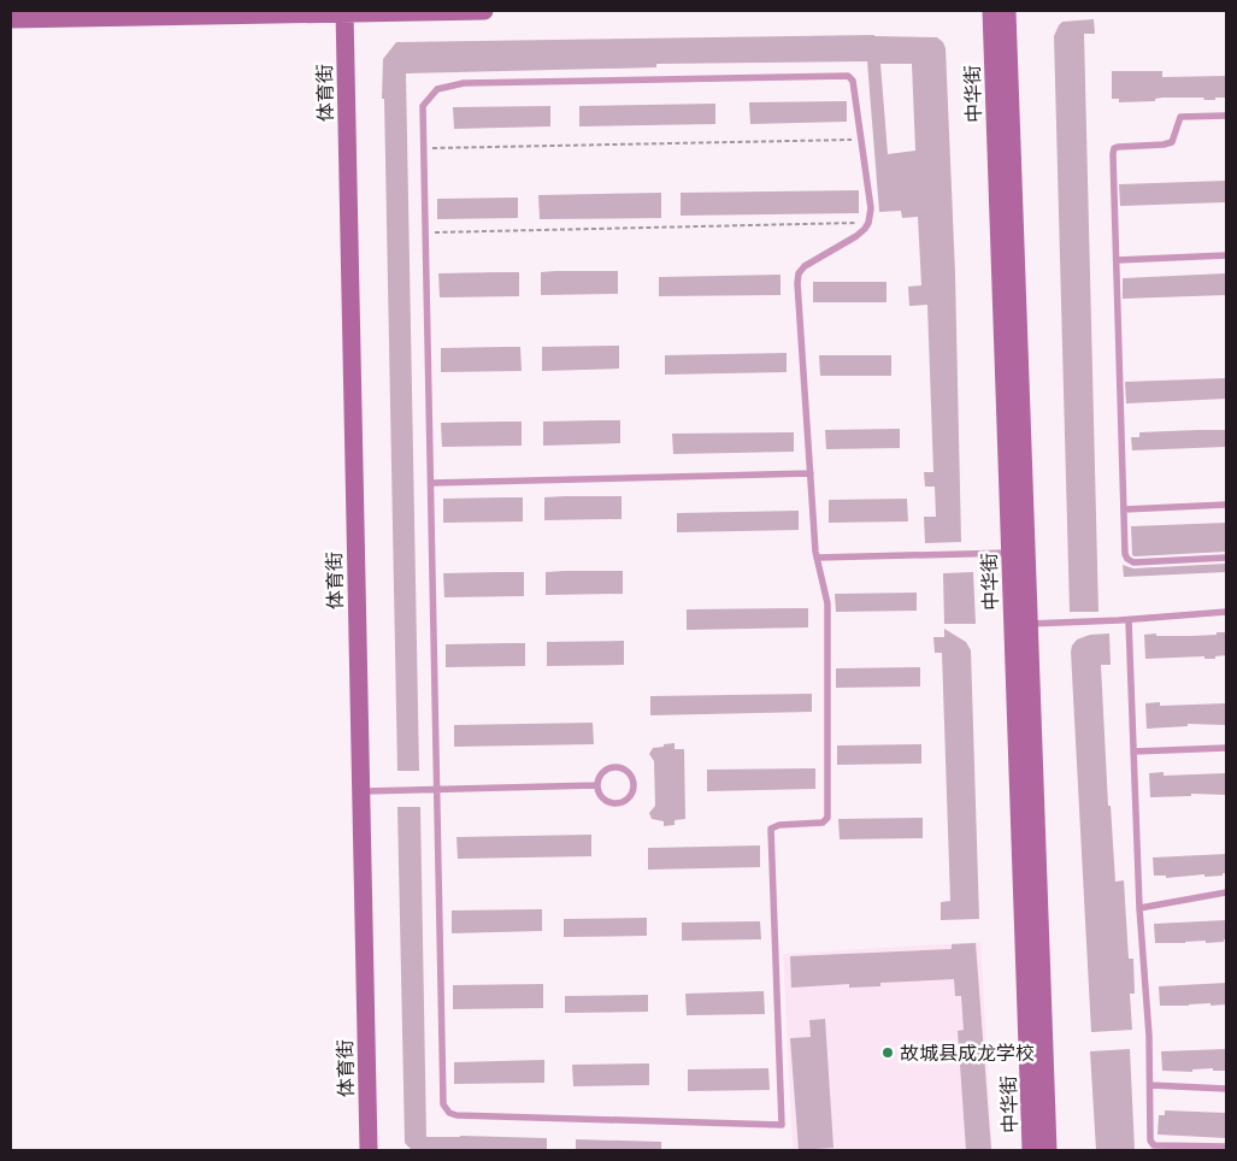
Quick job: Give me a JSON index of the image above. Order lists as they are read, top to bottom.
{
  "streets": {
    "main road": ["体育街", "中华街"]
  },
  "places": ["故城县成龙学校"]
}
